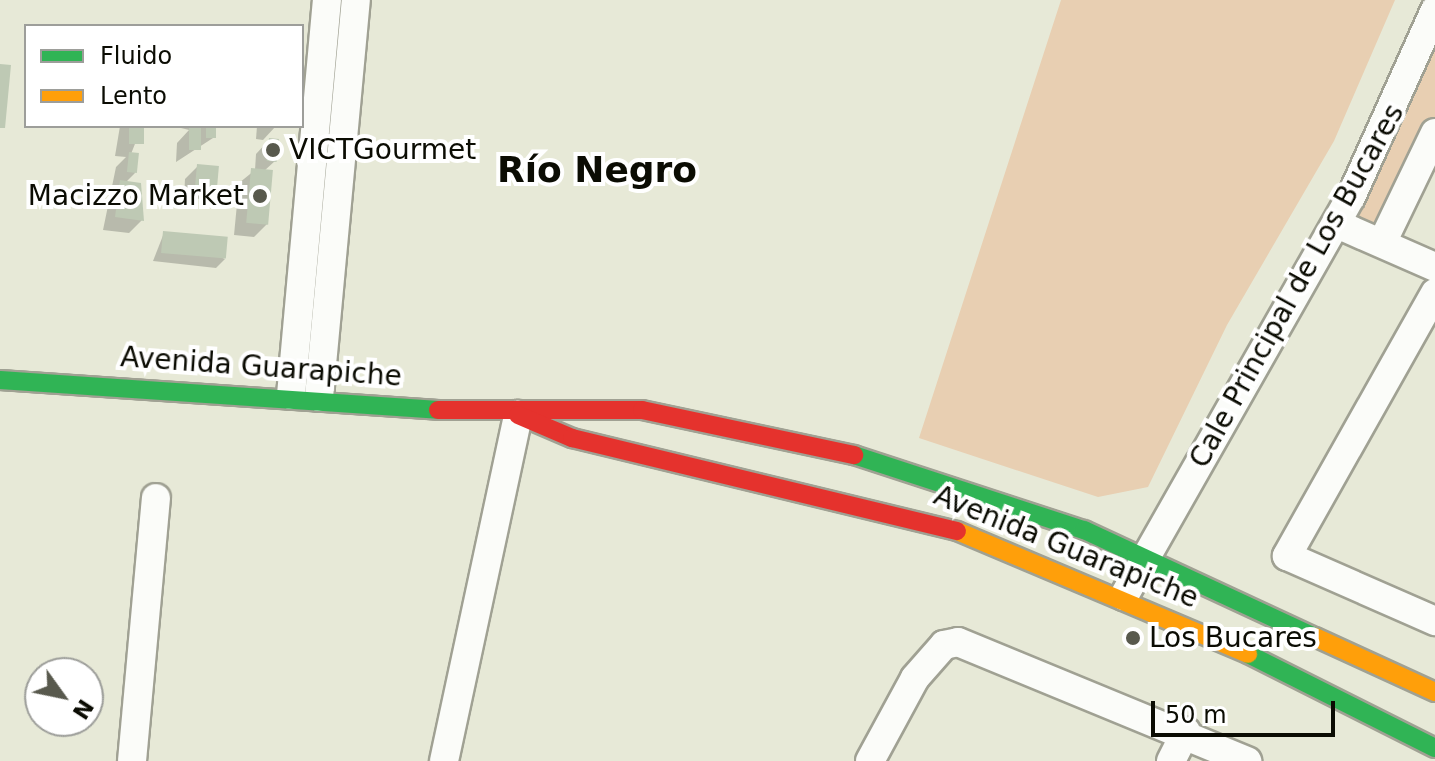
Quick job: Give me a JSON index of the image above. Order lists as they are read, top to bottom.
{
  "streets": {
    "street": ["Cale Principal de Los Bucares", "Avenida Guarapiche"]
  },
  "crossings": [
    ["Cale Principal de Los Bucares", "Avenida Guarapiche"]
  ],
  "districts": ["Río Negro"],
  "places": ["VICTGourmet", "Macizzo Market", "Los Bucares"],
  "legend": ["Fluido", "Lento"],
  "scale_bar": "50 m",
  "north": "bottom right"
}
